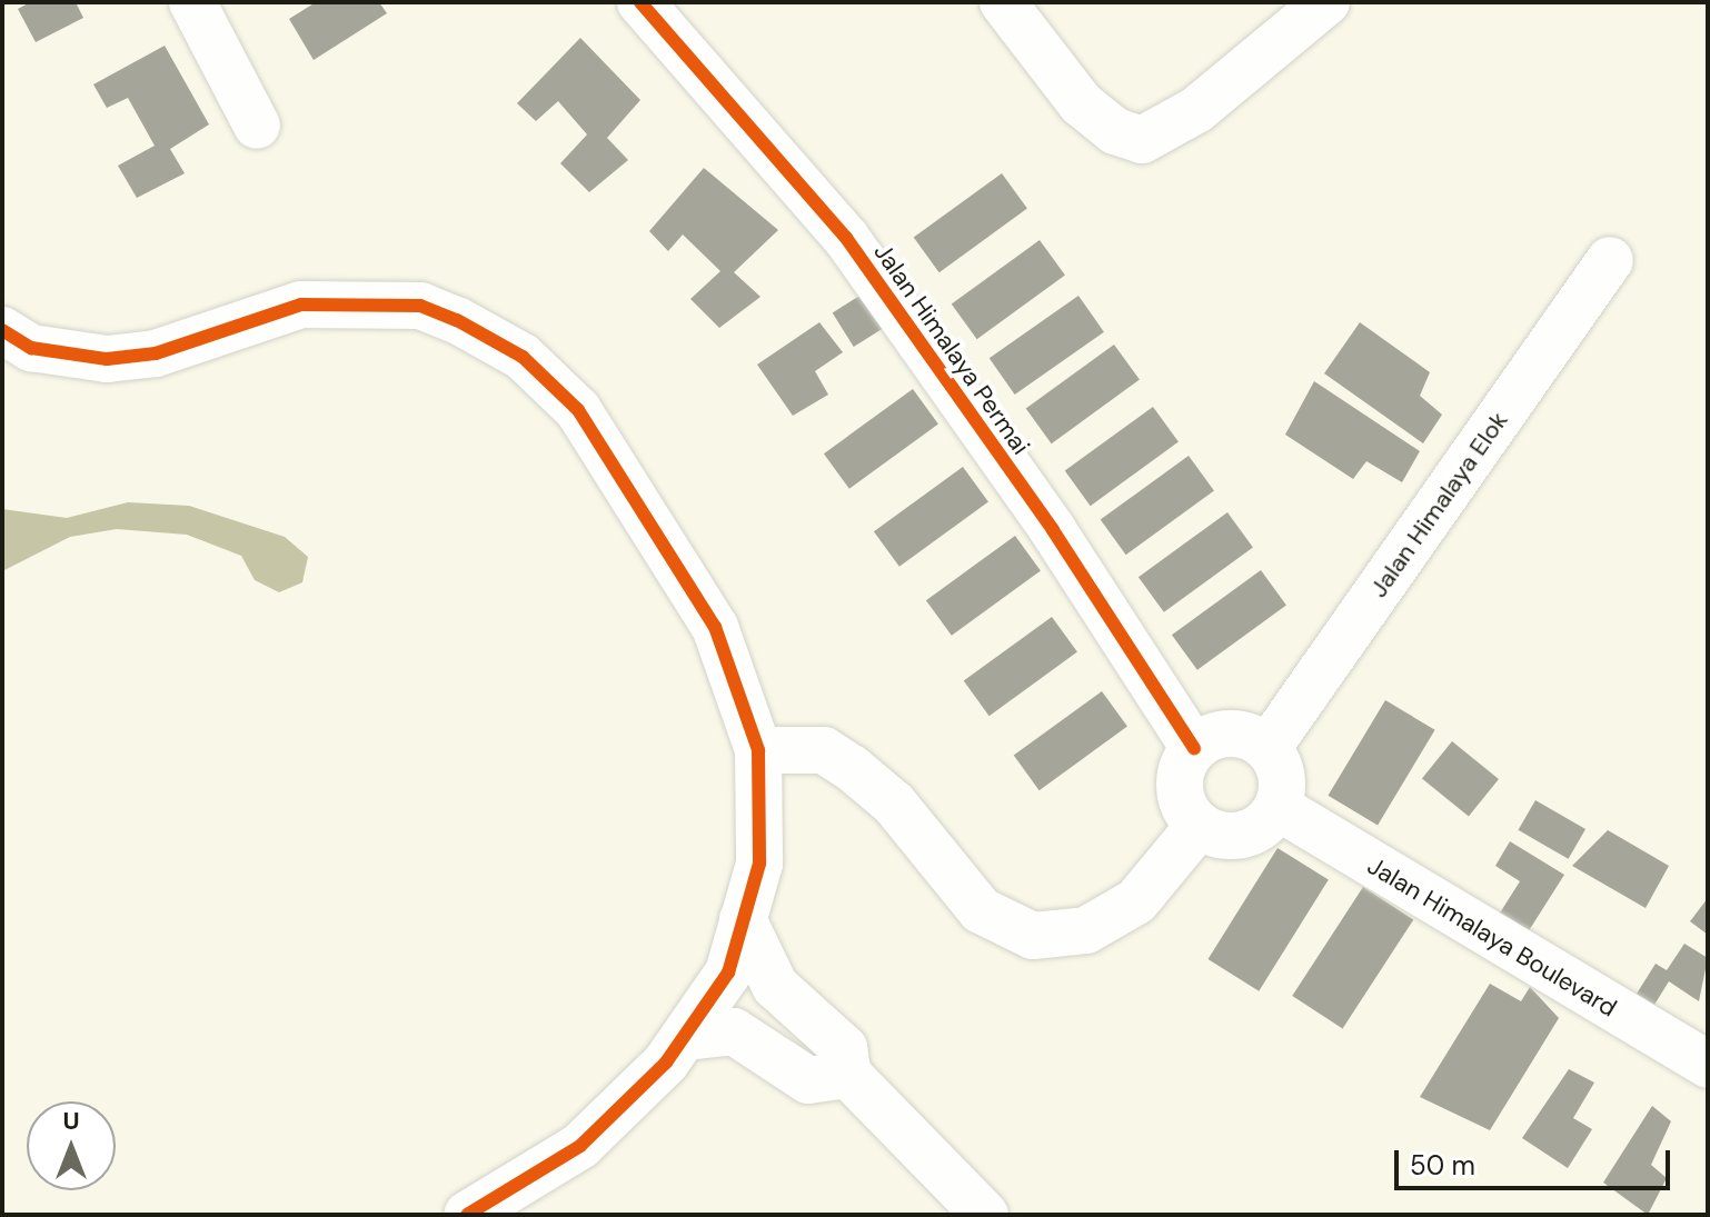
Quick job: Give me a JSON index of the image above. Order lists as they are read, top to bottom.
{
  "streets": {
    "street": ["Jalan Himalaya Permai", "Jalan Himalaya Elok", "Jalan Himalaya Boulevard"]
  },
  "crossings": [
    ["Jalan Himalaya Permai", "Jalan Himalaya Elok"],
    ["Jalan Himalaya Permai", "Jalan Himalaya Boulevard"],
    ["Jalan Himalaya Elok", "Jalan Himalaya Boulevard"]
  ],
  "scale_bar": "50 m",
  "north": "top"
}
